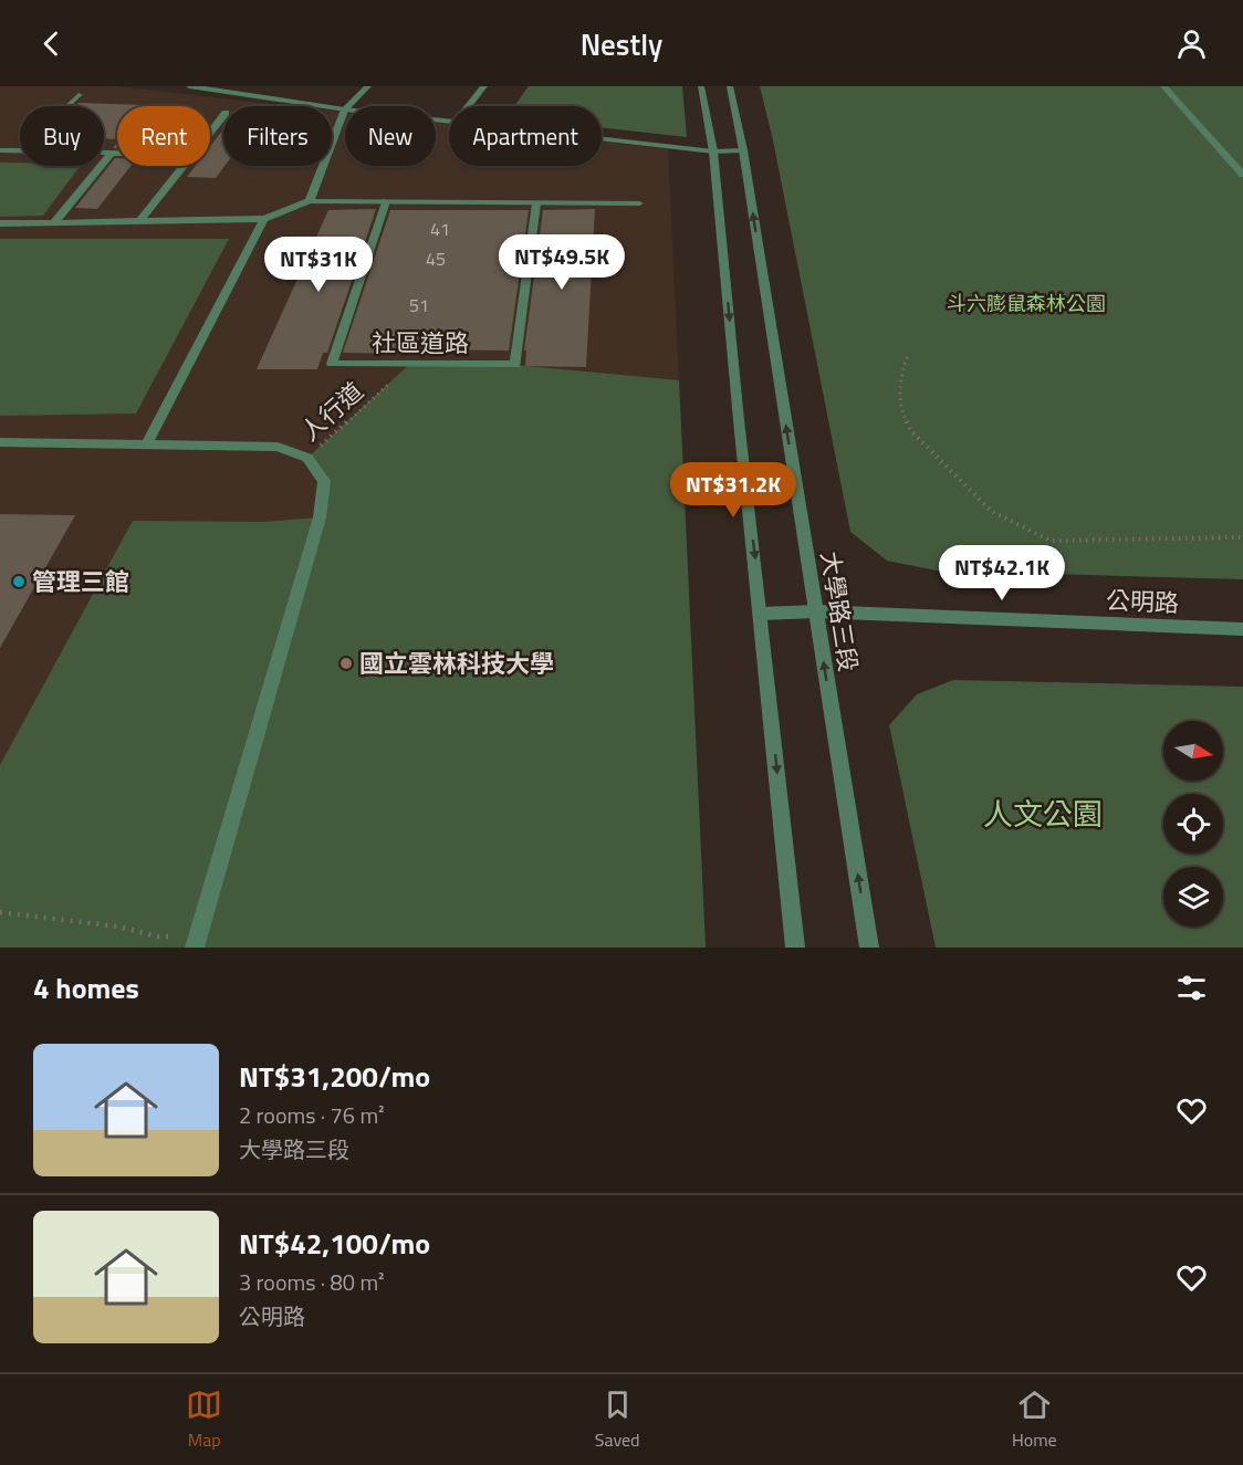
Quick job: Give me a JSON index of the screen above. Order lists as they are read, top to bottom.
{
  "streets": {
    "street": ["社區道路", "公明路", "大學路三段"],
    "path": ["人行道"]
  },
  "crossings": [
    ["社區道路", "人行道"],
    ["公明路", "大學路三段"]
  ],
  "parks": ["斗六膨鼠森林公園", "人文公園"],
  "places": ["管理三館", "國立雲林科技大學"],
  "house_numbers": ["41", "45", "51"],
  "north": "right",
  "page": {
    "header": "Nestly",
    "chip": [
      "Buy",
      "Rent",
      "Filters",
      "New",
      "Apartment"
    ],
    "price": [
      "NT$49.5K",
      "NT$31K",
      "NT$31.2K",
      "NT$42.1K"
    ],
    "heading": "4 homes",
    "list": [
      {
        "name": "NT$31,200/mo",
        "note": "2 rooms · 76 m² · 大學路三段"
      },
      {
        "name": "NT$42,100/mo",
        "note": "3 rooms · 80 m² · 公明路"
      }
    ],
    "tabs": ["Map", "Saved", "Home"]
  }
}
